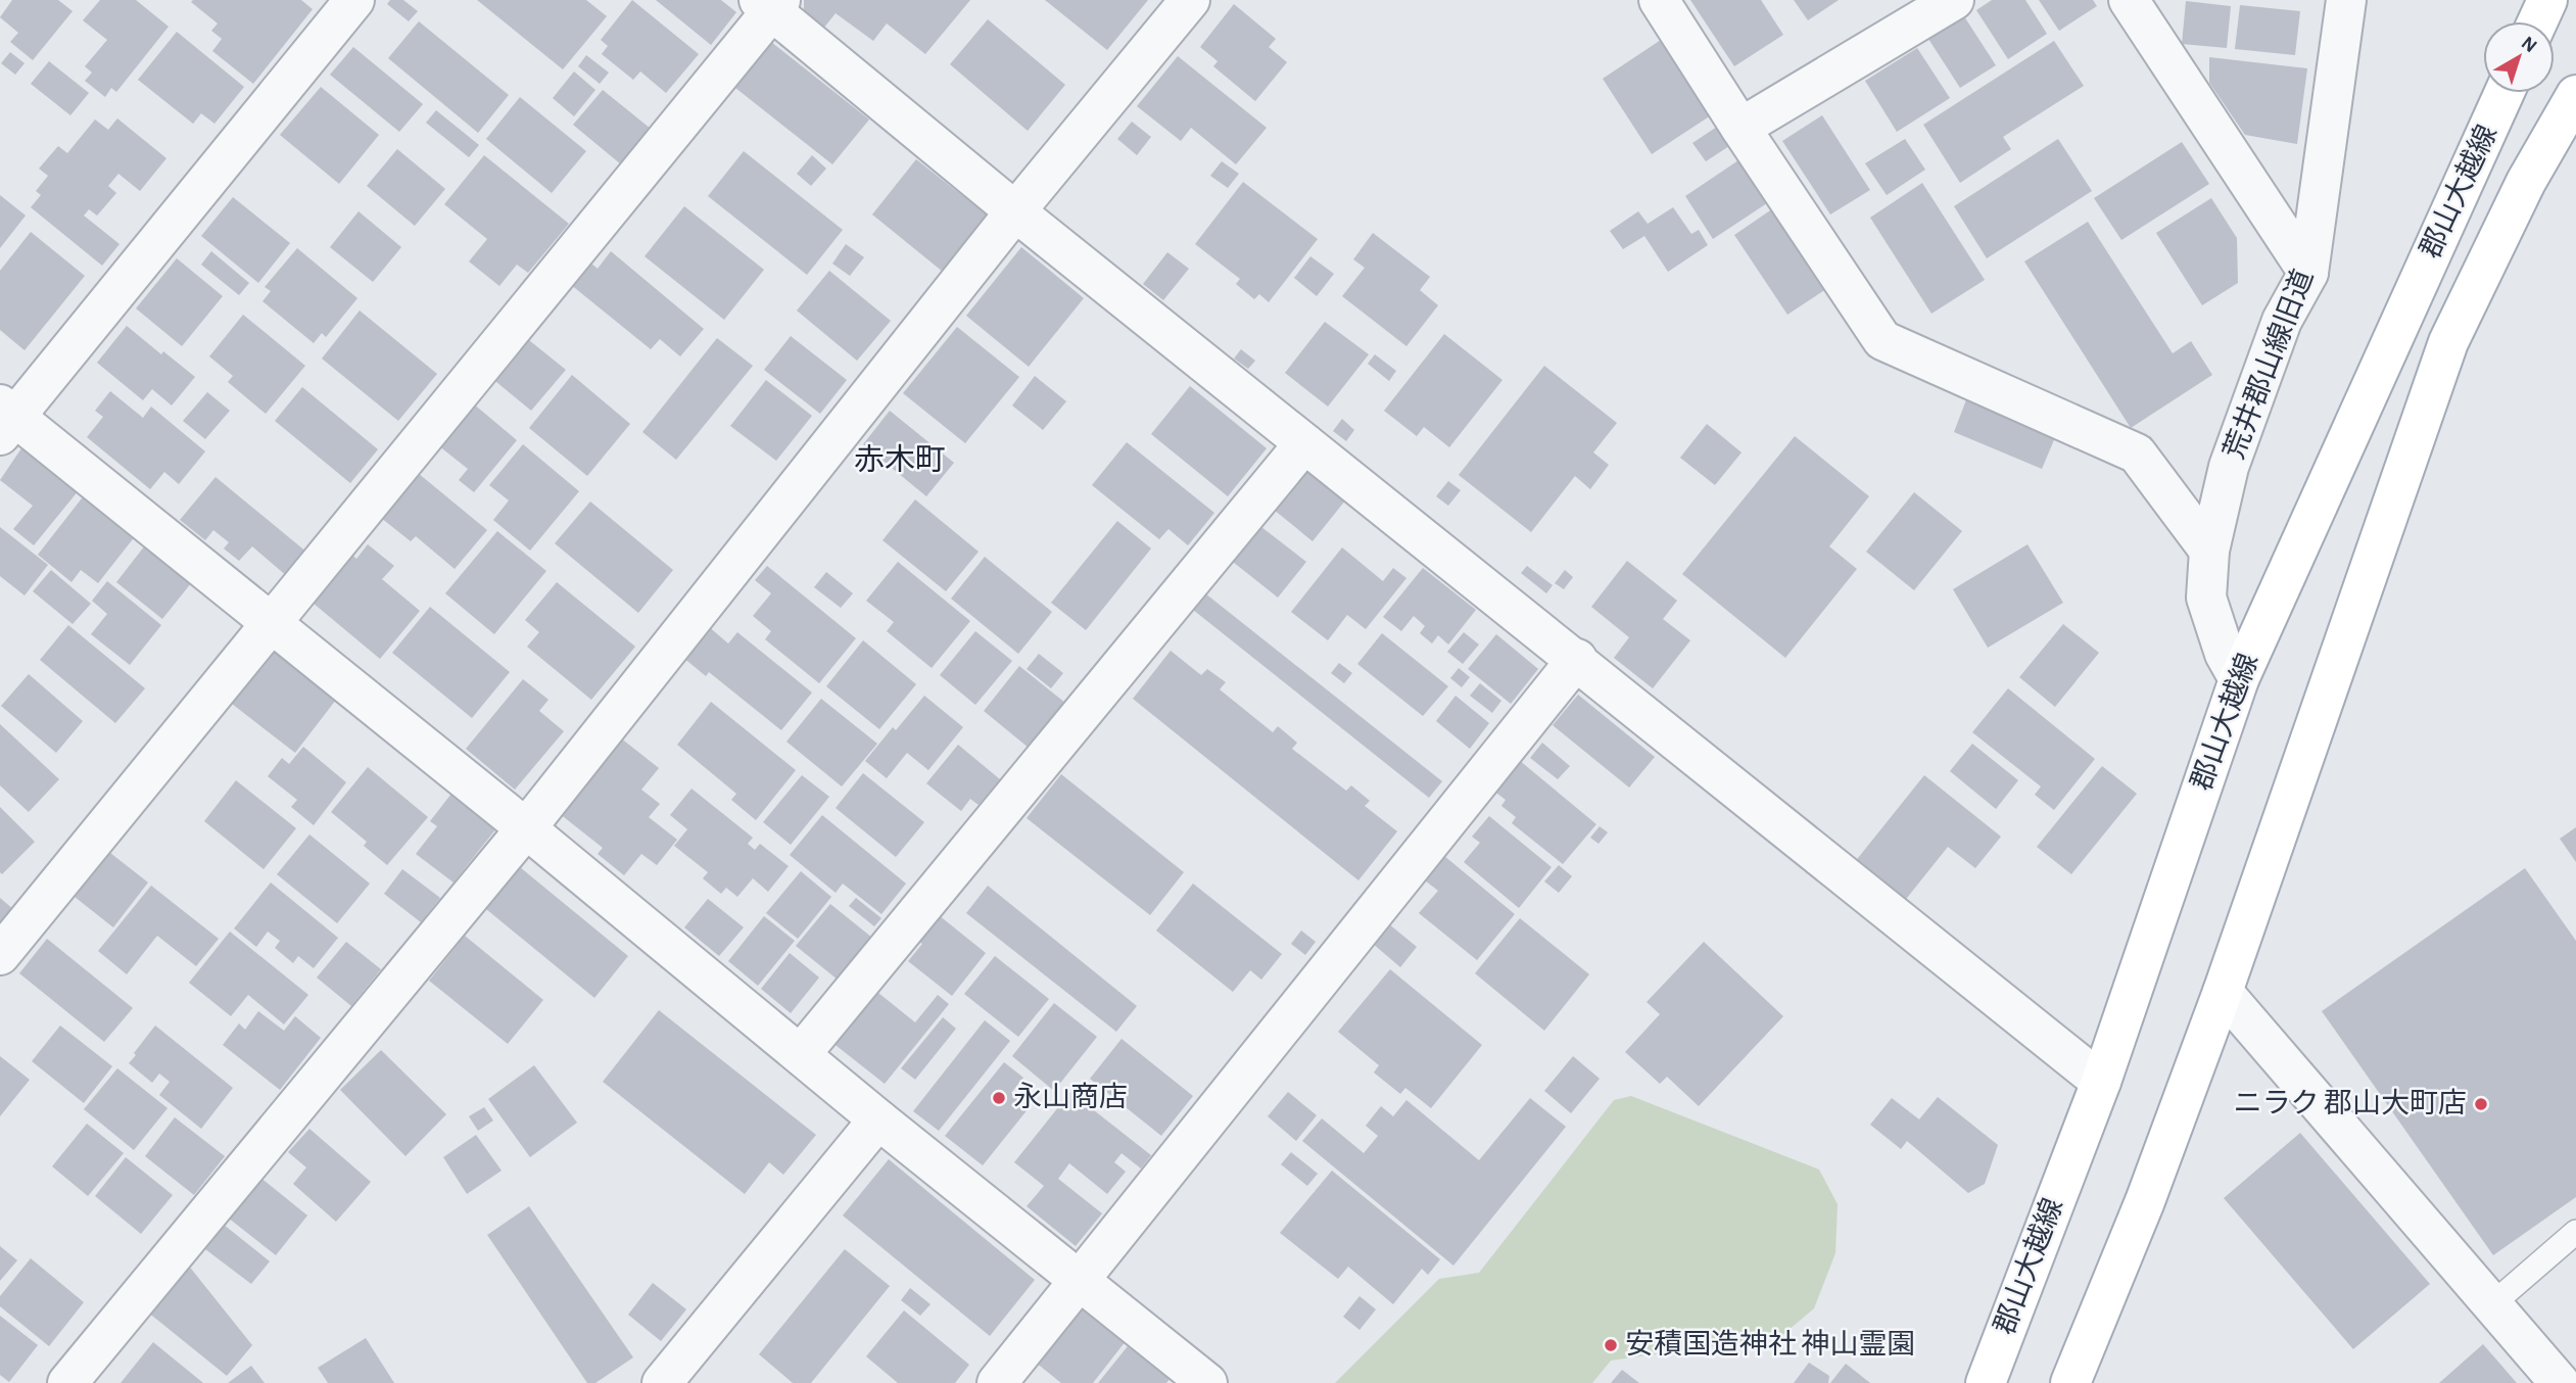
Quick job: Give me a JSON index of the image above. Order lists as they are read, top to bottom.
{
  "streets": {
    "main road": ["郡山大越線"],
    "street": ["荒井郡山線旧道"]
  },
  "crossings": [
    ["郡山大越線", "荒井郡山線旧道"]
  ],
  "districts": ["赤木町"],
  "places": ["永山商店", "ニラク 郡山大町店", "安積国造神社 神山霊園"],
  "north": "top right"
}
